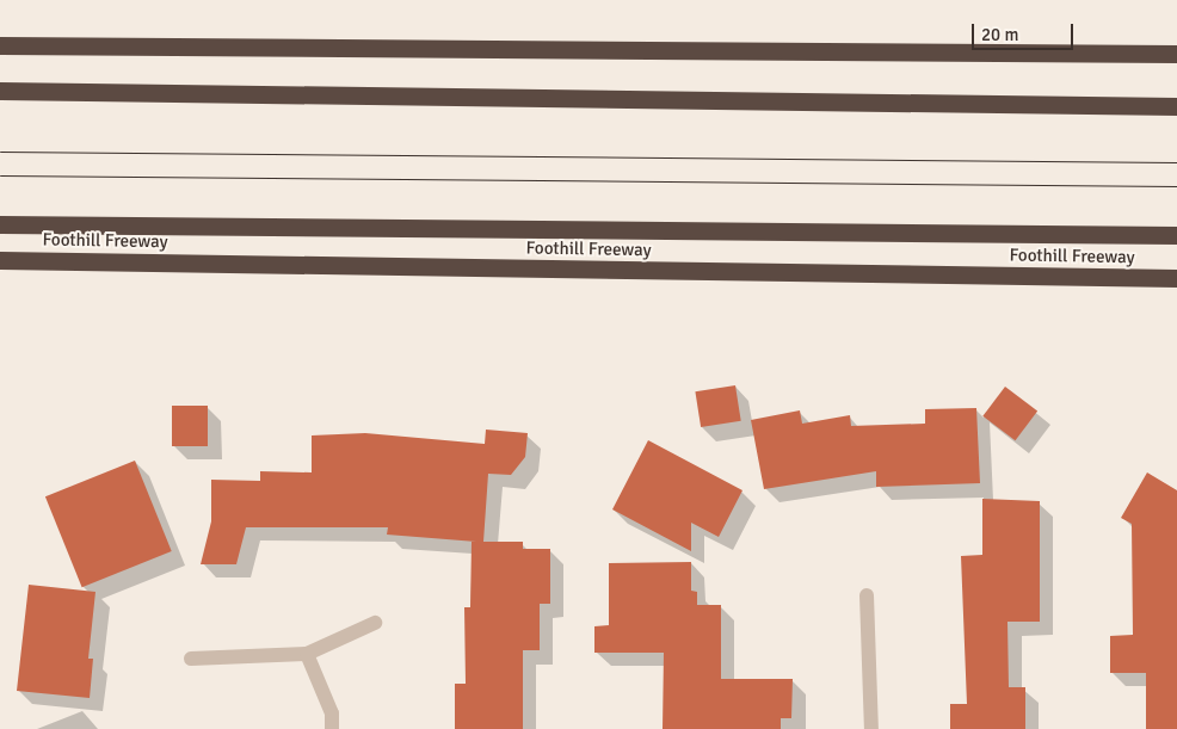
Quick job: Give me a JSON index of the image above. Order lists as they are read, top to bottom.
{
  "streets": {
    "highway": ["Foothill Freeway"]
  },
  "scale_bar": "20 m"
}
